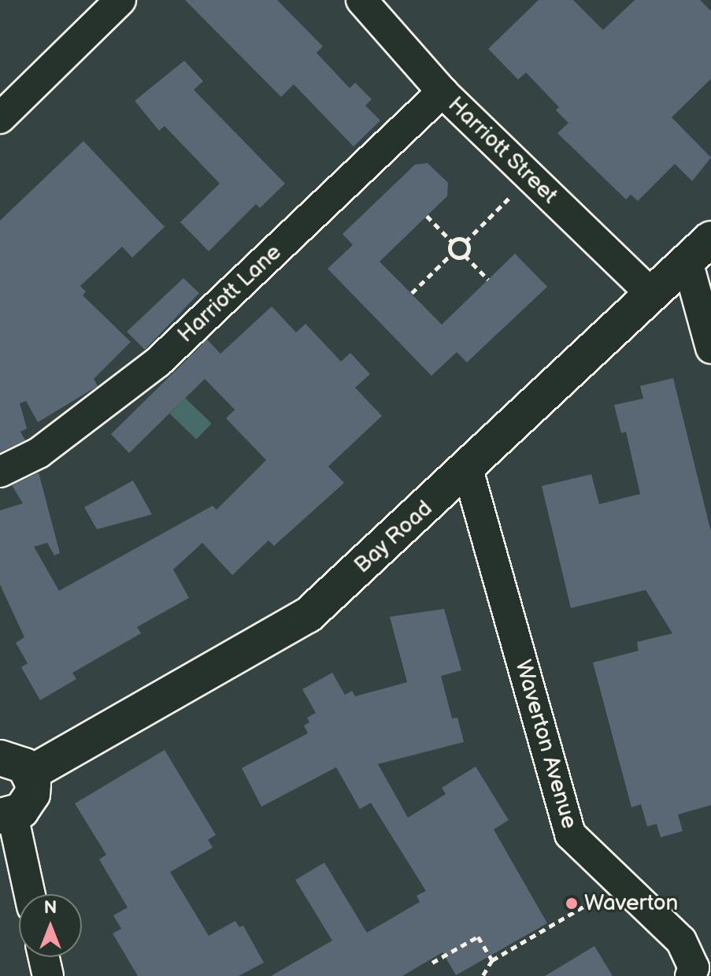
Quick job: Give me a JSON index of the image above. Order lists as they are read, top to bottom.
{
  "streets": {
    "street": [
      "Harriott Street",
      "Harriott Lane",
      "Bay Road",
      "Waverton Avenue"
    ]
  },
  "crossings": [
    ["Harriott Street", "Harriott Lane"],
    ["Harriott Street", "Bay Road"],
    ["Bay Road", "Waverton Avenue"]
  ],
  "places": ["Waverton"],
  "north": "top"
}
